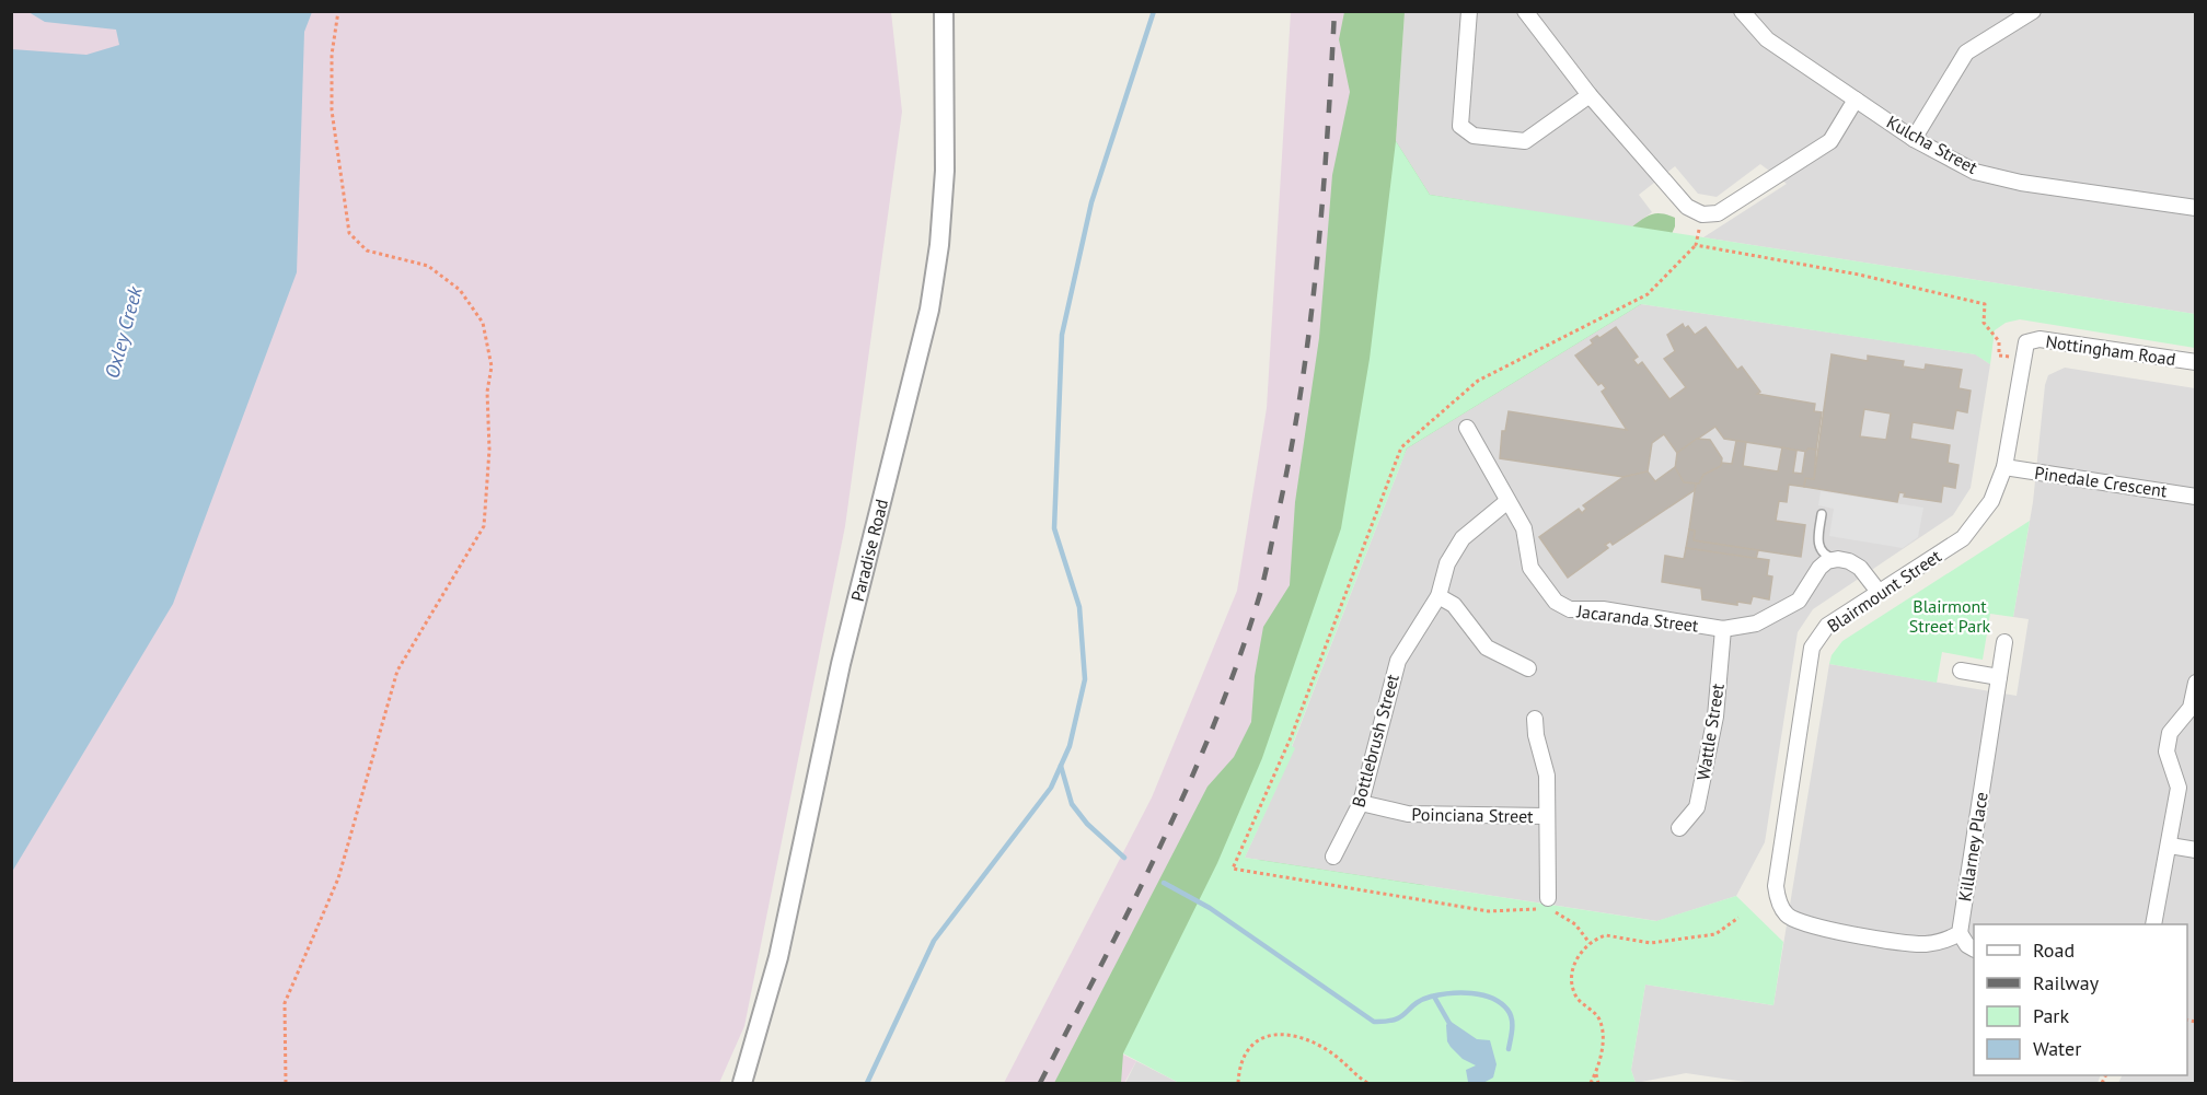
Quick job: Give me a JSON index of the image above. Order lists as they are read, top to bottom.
{
  "streets": {
    "street": [
      "Kulcha Street",
      "Nottingham Road",
      "Pinedale Crescent",
      "Paradise Road",
      "Blairmount Street",
      "Jacaranda Street",
      "Wattle Street",
      "Bottlebrush Street",
      "Poinciana Street",
      "Killarney Place"
    ]
  },
  "crossings": [
    ["Nottingham Road", "Blairmount Street"],
    ["Pinedale Crescent", "Blairmount Street"],
    ["Blairmount Street", "Killarney Place"],
    ["Jacaranda Street", "Wattle Street"],
    ["Jacaranda Street", "Bottlebrush Street"],
    ["Bottlebrush Street", "Poinciana Street"]
  ],
  "water": ["Oxley Creek"],
  "parks": ["Blairmont Street Park"],
  "legend": [
    "Road",
    "Railway",
    "Park",
    "Water"
  ]
}
